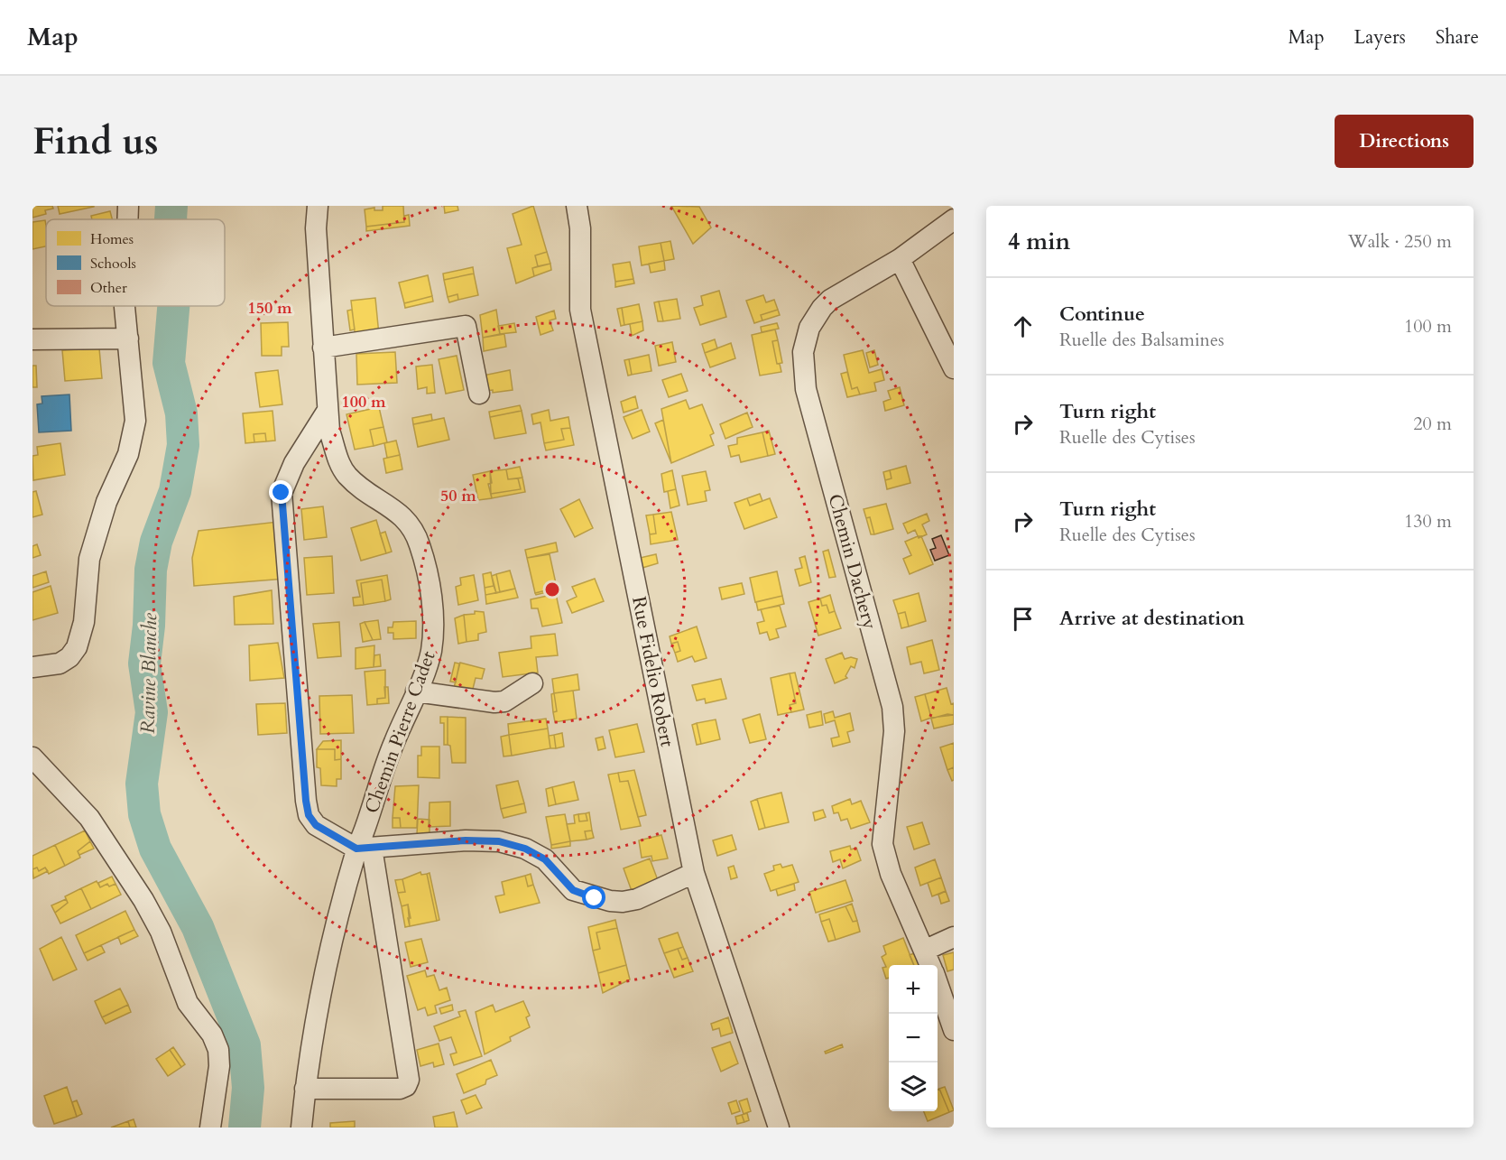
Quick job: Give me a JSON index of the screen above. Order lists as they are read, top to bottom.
{
  "streets": {
    "street": ["Chemin Dachery", "Rue Fidelio Robert", "Chemin Pierre Cadet"]
  },
  "water": ["Ravine Blanche"],
  "legend": ["Homes", "Schools", "Other"],
  "page": {
    "header": "Map",
    "nav": ["Map", "Layers", "Share"],
    "buttons": "Directions",
    "title": "Find us",
    "heading": ["4 min", "Walk · 250 m"],
    "list": [
      ["Continue", "Ruelle des Balsamines", "100 m"],
      ["Turn right", "Ruelle des Cytises", "20 m"],
      ["Turn right", "Ruelle des Cytises", "130 m"],
      "Arrive at destination"
    ],
    "map_buttons": ["+", "−"]
  },
  "rings": ["150 m", "100 m", "50 m"]
}
